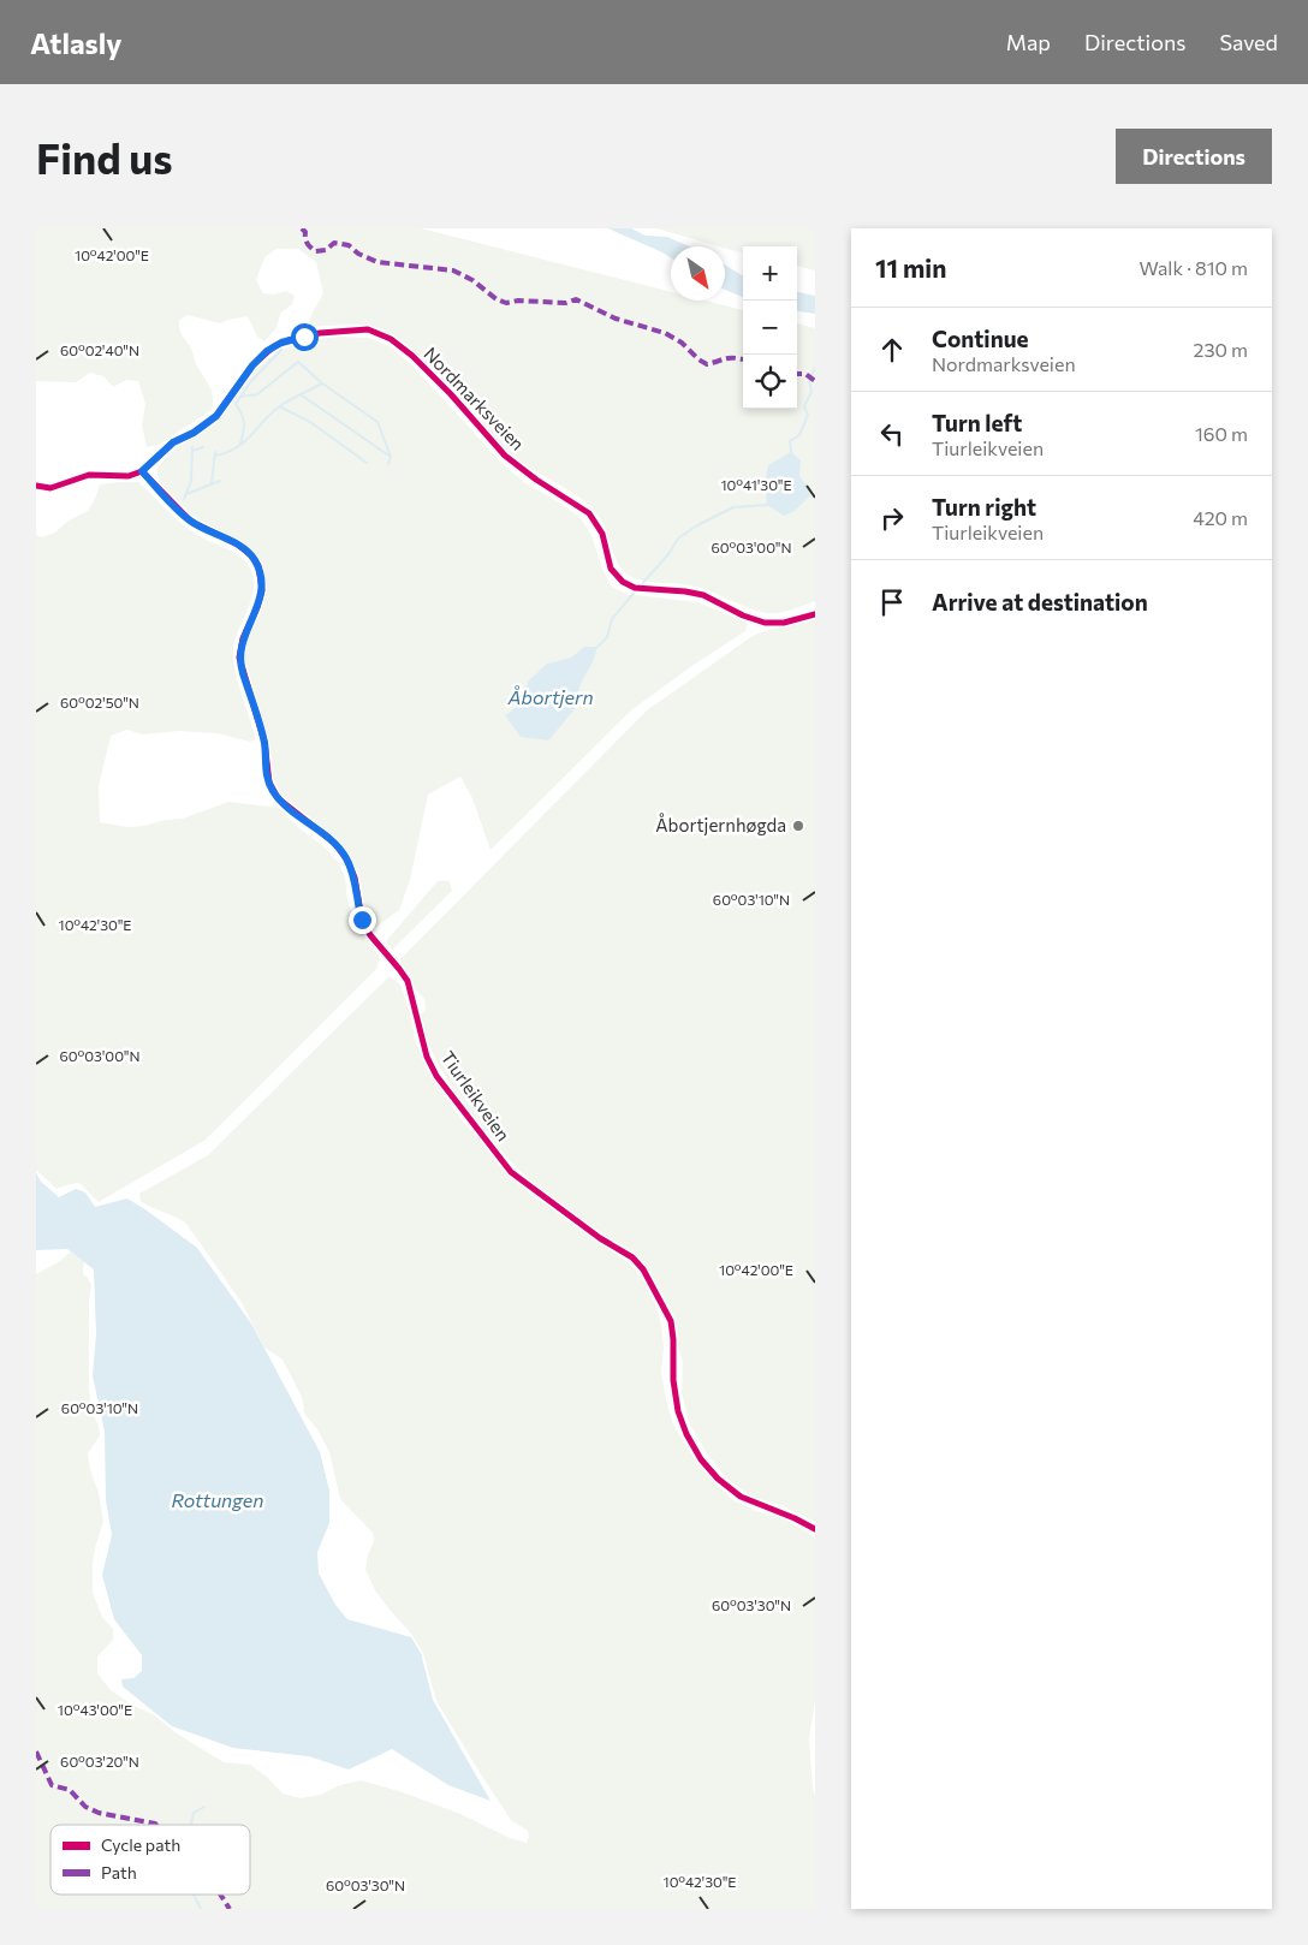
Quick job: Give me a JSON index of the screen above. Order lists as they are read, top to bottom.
{
  "streets": {
    "street": ["Nordmarksveien", "Tiurleikveien"]
  },
  "crossings": [
    ["Nordmarksveien", "Tiurleikveien"]
  ],
  "water": ["Åbortjern", "Rottungen"],
  "places": ["Åbortjernhøgda"],
  "legend": ["Cycle path", "Path"],
  "north": "bottom right",
  "page": {
    "header": "Atlasly",
    "nav": ["Map", "Directions", "Saved"],
    "buttons": "Directions",
    "title": "Find us",
    "heading": ["11 min", "Walk · 810 m"],
    "map_buttons": ["+", "−"],
    "list": [
      ["Continue", "Nordmarksveien", "230 m"],
      ["Turn left", "Tiurleikveien", "160 m"],
      ["Turn right", "Tiurleikveien", "420 m"],
      "Arrive at destination"
    ]
  },
  "coordinates": [
    "10°42'00\"E",
    "60°02'40\"N",
    "10°41'30\"E",
    "60°03'00\"N",
    "60°02'50\"N",
    "60°03'10\"N",
    "10°42'30\"E",
    "60°03'30\"N",
    "10°43'00\"E",
    "60°03'20\"N"
  ]
}
